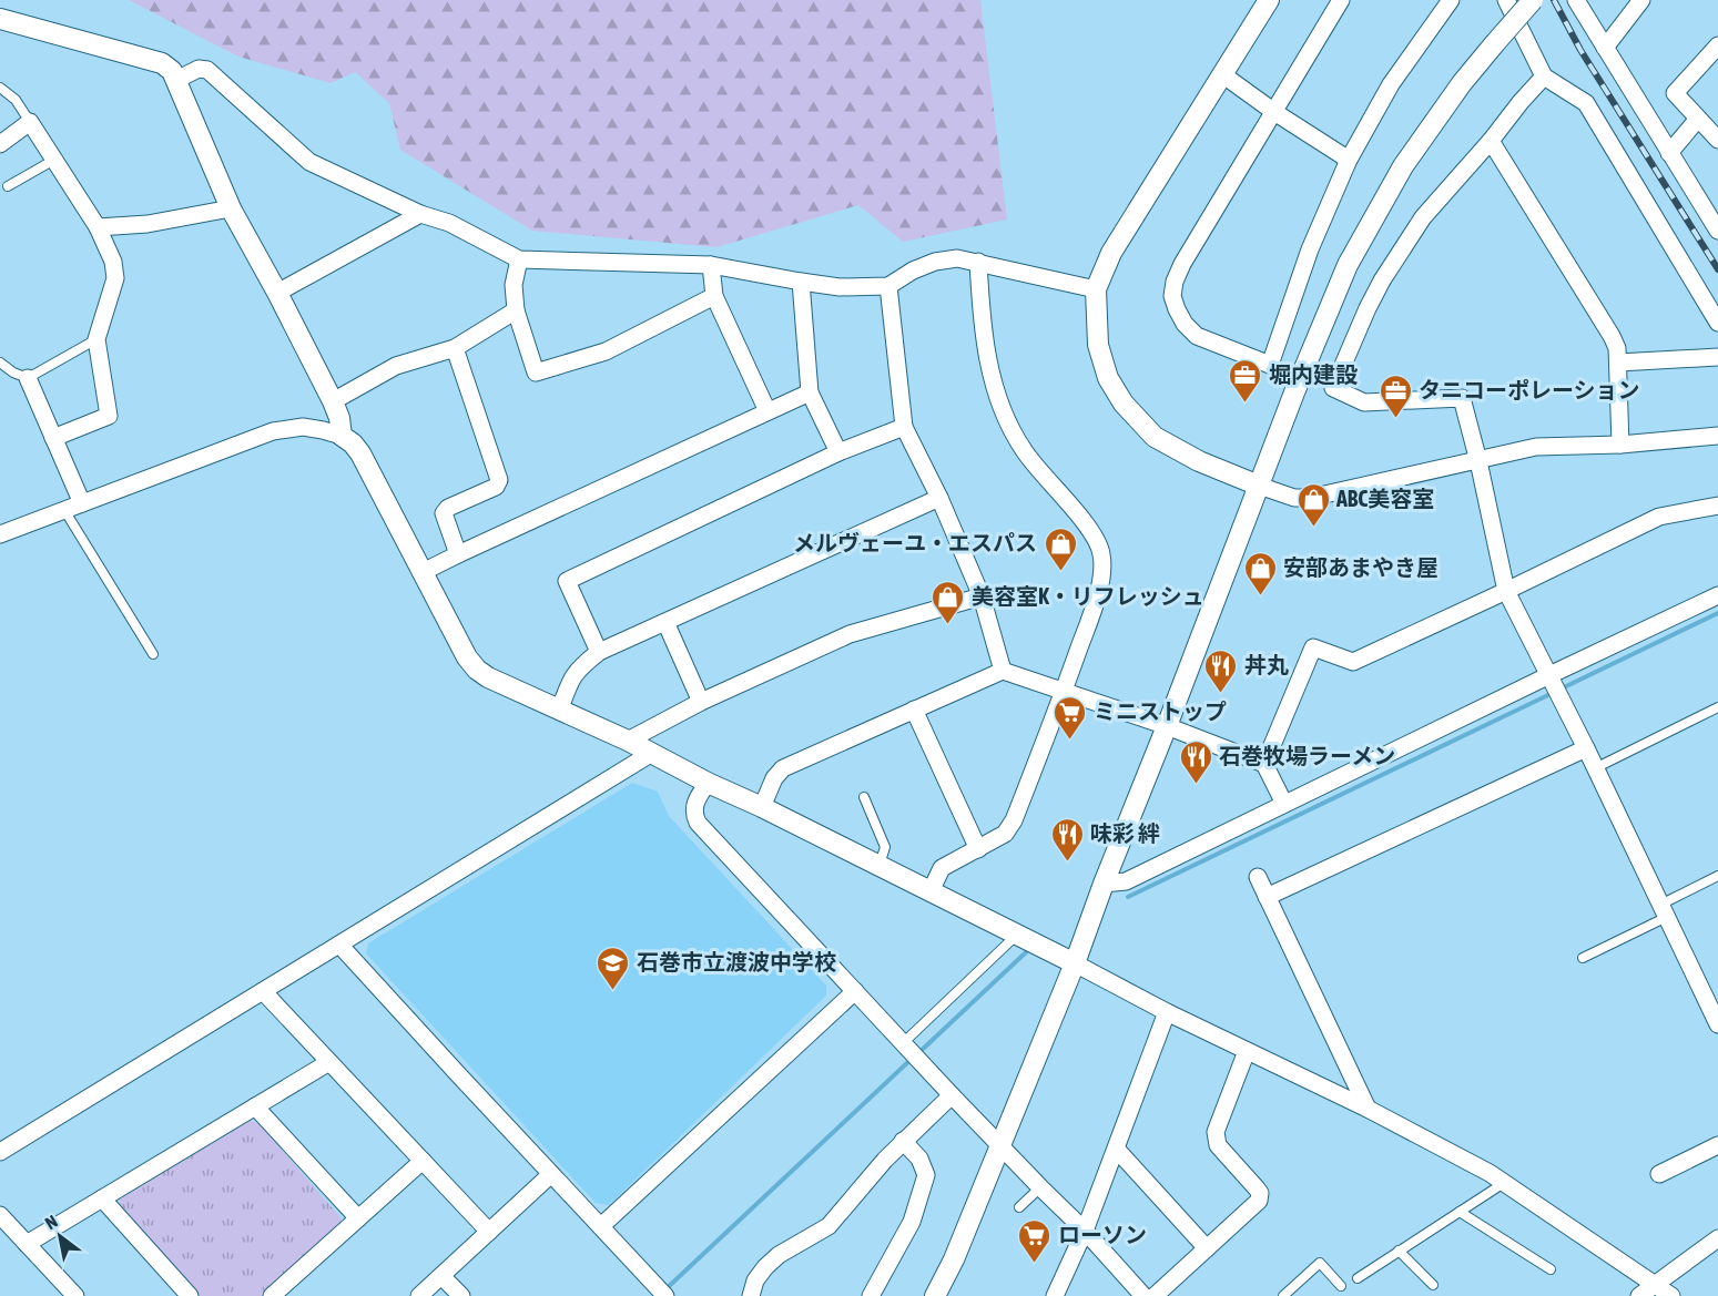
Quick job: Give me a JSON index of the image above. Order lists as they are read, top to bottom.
{
  "places": {
    "office": ["堀内建設", "タニコーポレーション"],
    "shop": [
      "ABC美容室",
      "メルヴェーユ・エスパス",
      "安部あまやき屋",
      "美容室K・リフレッシュ"
    ],
    "restaurant": ["丼丸", "石巻牧場ラーメン", "味彩 絆"],
    "supermarket": ["ミニストップ", "ローソン"],
    "school or university": ["石巻市立渡波中学校"]
  },
  "north": "top left"
}
